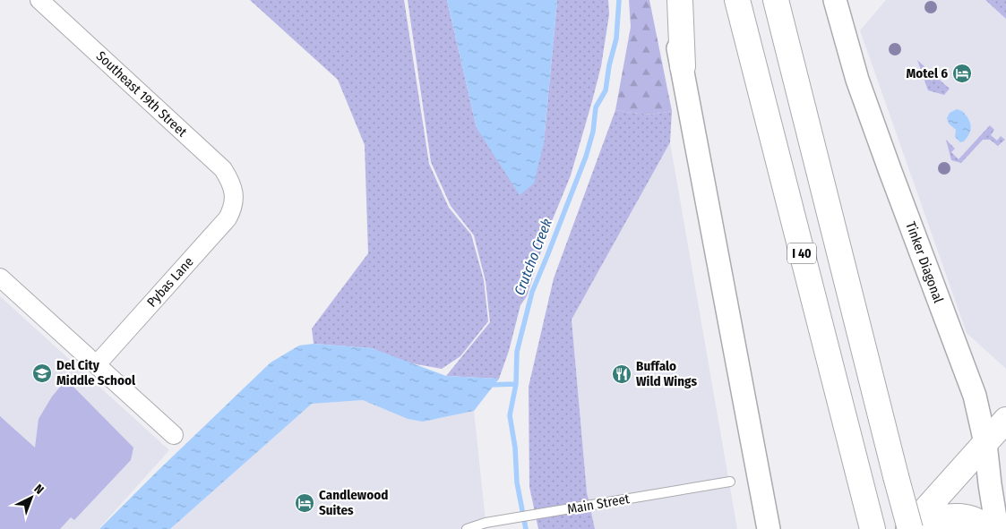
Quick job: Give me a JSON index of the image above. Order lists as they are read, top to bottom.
{
  "streets": {
    "main road": ["I 40"],
    "street": ["Southeast 19th Street", "Tinker Diagonal", "Pybas Lane"],
    "lane": ["Main Street"]
  },
  "crossings": [
    ["Southeast 19th Street", "Pybas Lane"]
  ],
  "water": ["Crutcho Creek"],
  "places": {
    "hotel": ["Motel 6", "Candlewood Suites"],
    "school or university": ["Del City Middle School"],
    "restaurant": ["Buffalo Wild Wings"]
  },
  "north": "top right"
}
